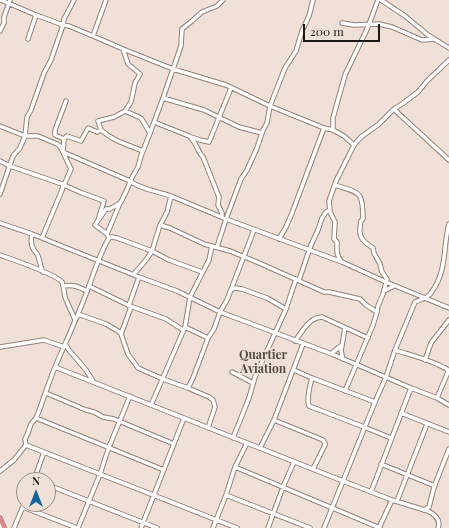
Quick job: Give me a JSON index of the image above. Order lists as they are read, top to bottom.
{
  "districts": ["Quartier Aviation"],
  "scale_bar": "200 m",
  "north": "top"
}
